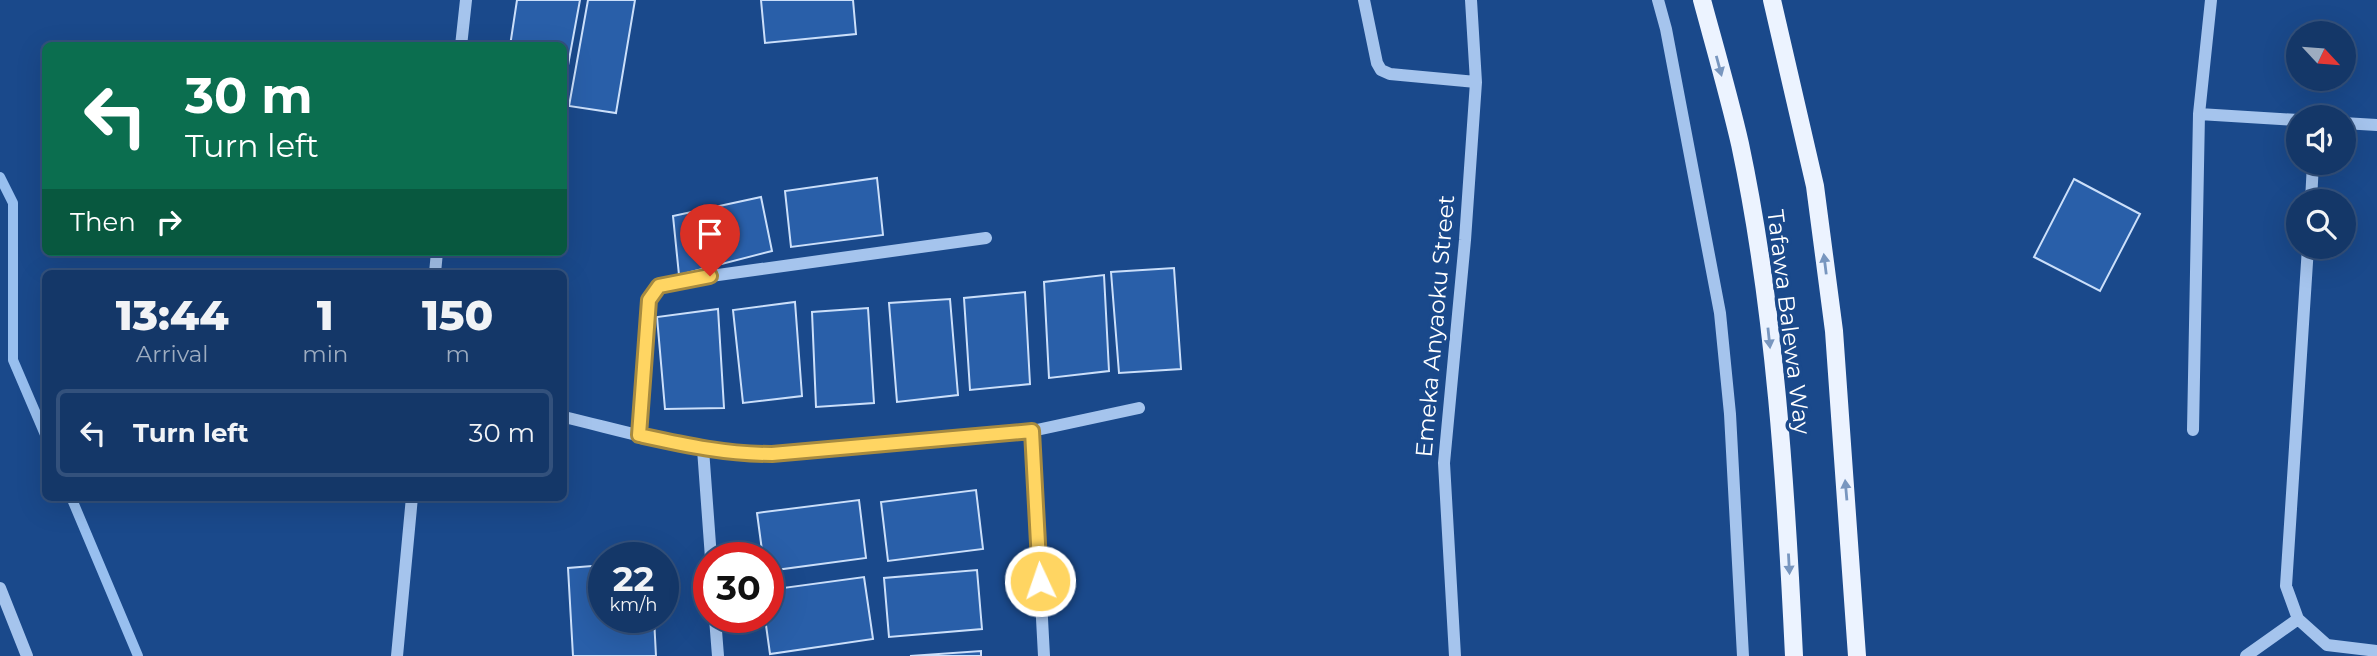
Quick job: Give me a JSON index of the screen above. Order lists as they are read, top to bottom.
{
  "streets": {
    "main road": ["Tafawa Balewa Way"],
    "street": ["Emeka Anyaoku Street"]
  },
  "north": "bottom right",
  "page": {
    "turn": ["30 m", "Turn left"],
    "then": "Then",
    "eta": [
      "13:44",
      "Arrival",
      "1",
      "min",
      "150",
      "m"
    ],
    "list": [
      {
        "name": "Turn left",
        "value": "30 m"
      }
    ],
    "speed": "22 km/h",
    "limit": "30"
  }
}
